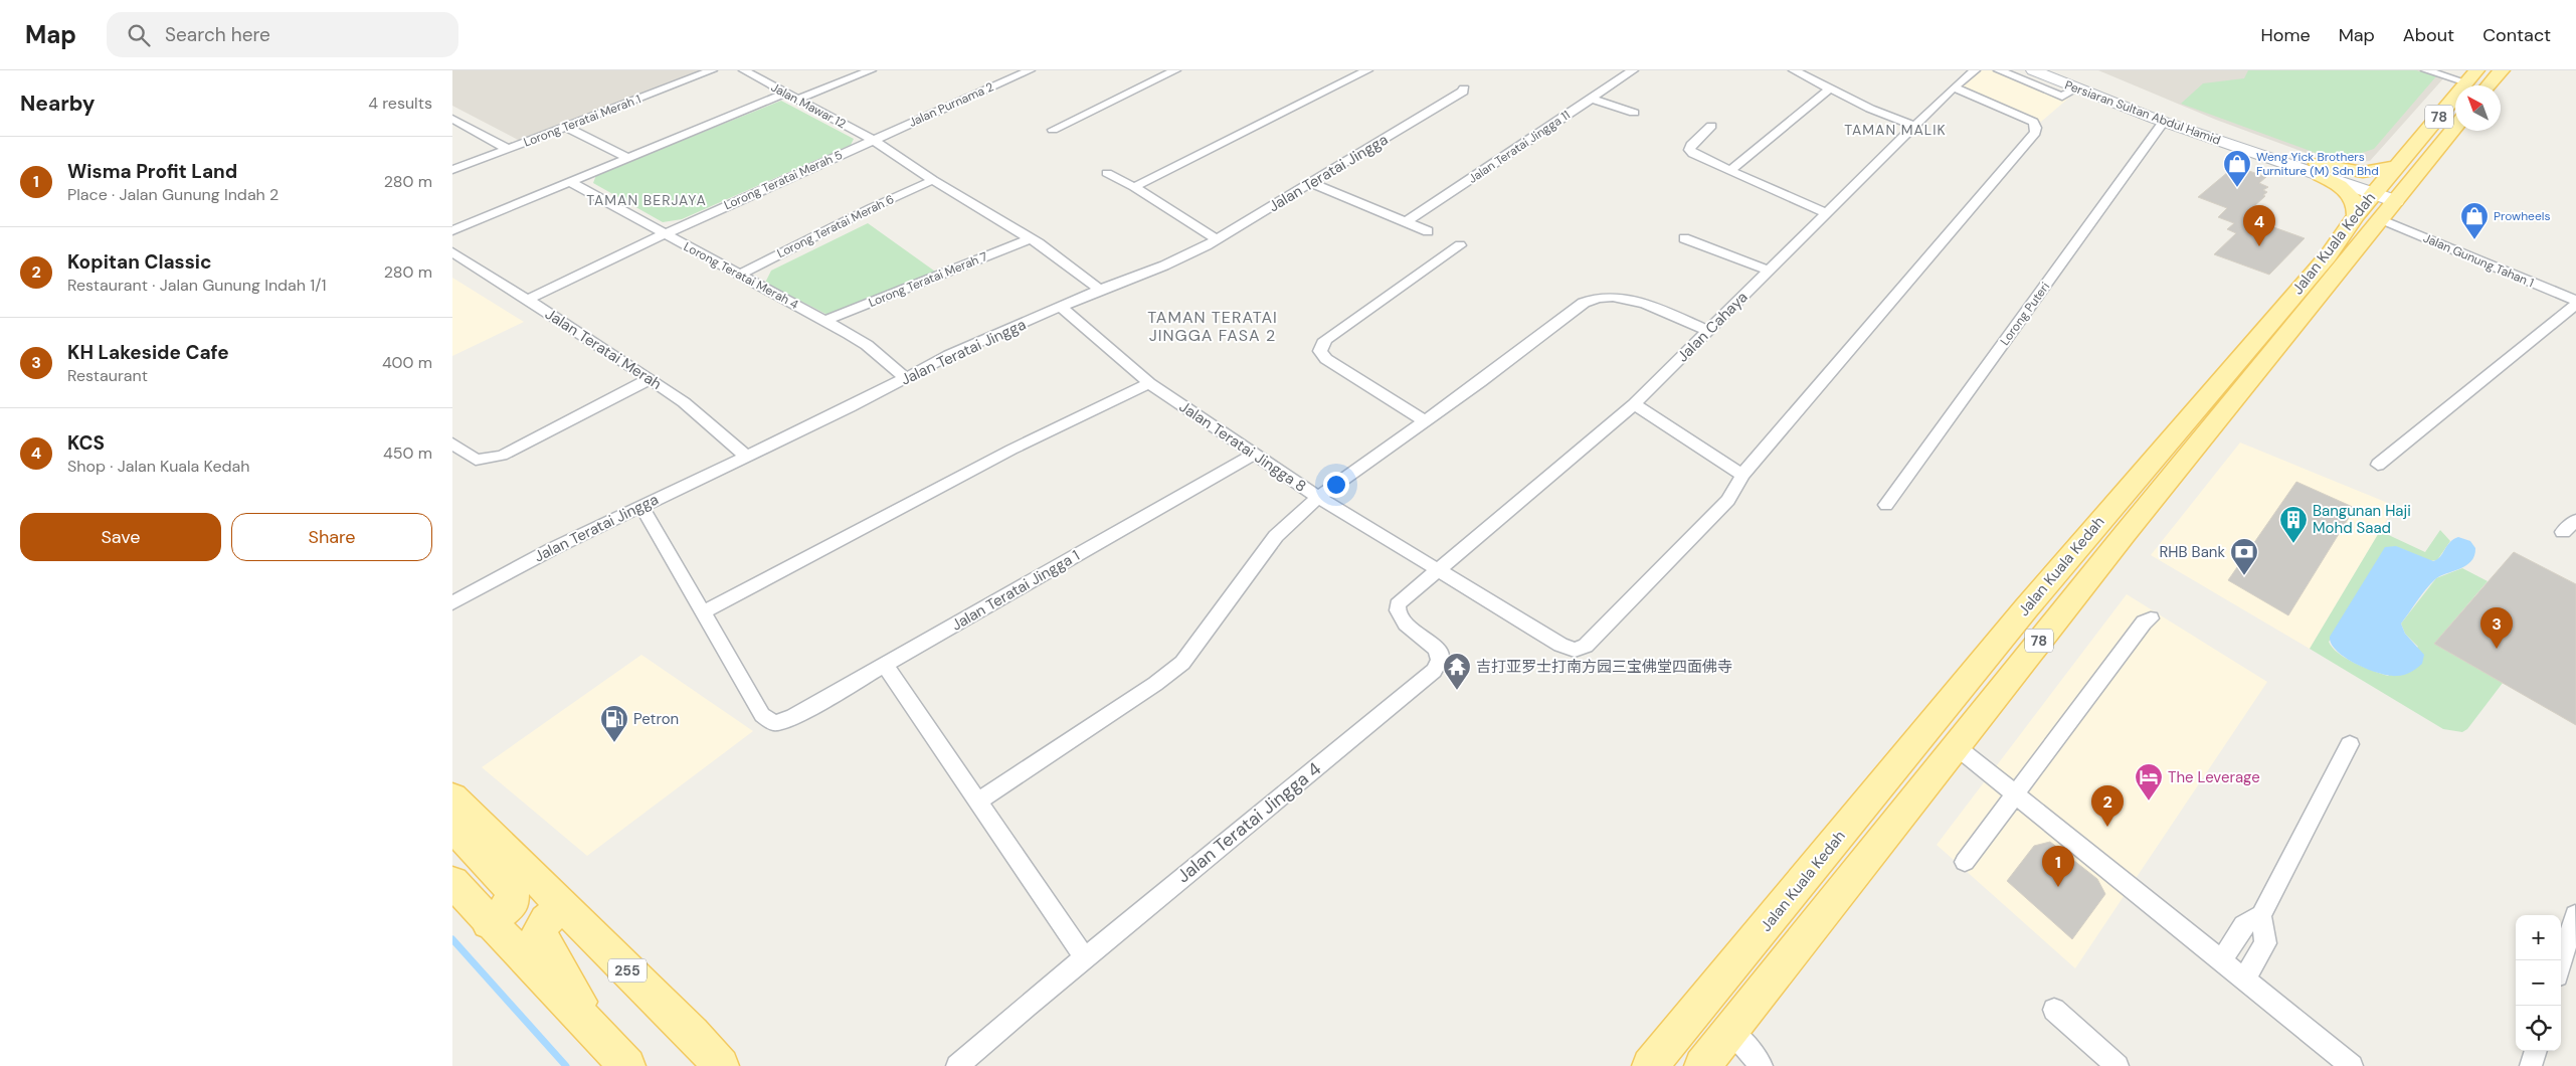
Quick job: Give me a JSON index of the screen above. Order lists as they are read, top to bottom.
{
  "streets": {
    "main road": [
      "Persiaran Sultan Abdul Hamid",
      "78",
      "Jalan Kuala Kedah",
      "255"
    ],
    "street": [
      "Jalan Purnama 2",
      "Jalan Mawar 12",
      "Lorong Teratai Merah 1",
      "Jalan Teratai Jingga 11",
      "Jalan Teratai Jingga",
      "Lorong Teratai Merah 5",
      "Lorong Teratai Merah 6",
      "Jalan Gunung Tahan 1",
      "Lorong Teratai Merah 4",
      "Lorong Teratai Merah 7",
      "Lorong Puteri",
      "Jalan Cahaya",
      "Jalan Teratai Merah",
      "Jalan Teratai Jingga 8",
      "Jalan Teratai Jingga 1",
      "Jalan Teratai Jingga 4"
    ]
  },
  "crossings": [
    ["Jalan Purnama 2", "Jalan Mawar 12"],
    ["Jalan Purnama 2", "Lorong Teratai Merah 5"],
    ["Jalan Mawar 12", "Lorong Teratai Merah 5"],
    ["Persiaran Sultan Abdul Hamid", "Jalan Kuala Kedah"],
    ["Persiaran Sultan Abdul Hamid", "Jalan Gunung Tahan 1"],
    ["Persiaran Sultan Abdul Hamid", "Lorong Puteri"],
    ["Jalan Teratai Jingga", "Lorong Teratai Merah 4"],
    ["Jalan Teratai Jingga", "Jalan Teratai Merah"],
    ["Jalan Teratai Jingga", "Jalan Teratai Jingga 8"],
    ["Lorong Teratai Merah 5", "Lorong Teratai Merah 4"],
    ["Lorong Teratai Merah 5", "Jalan Teratai Merah"],
    ["Lorong Teratai Merah 6", "Lorong Teratai Merah 4"],
    ["Jalan Kuala Kedah", "Jalan Gunung Tahan 1"],
    ["Lorong Teratai Merah 4", "Lorong Teratai Merah 7"],
    ["Jalan Cahaya", "Jalan Teratai Jingga 8"],
    ["Jalan Cahaya", "Jalan Teratai Jingga 4"],
    ["Jalan Teratai Jingga 8", "Jalan Teratai Jingga 1"],
    ["Jalan Teratai Jingga 8", "Jalan Teratai Jingga 4"]
  ],
  "districts": ["TAMAN MALIK", "TAMAN BERJAYA", "TAMAN TERATAI JINGGA FASA 2"],
  "places": {
    "shop": ["Weng Yick Brothers Furniture (M) Sdn Bhd", "Prowheels"],
    "building": ["Bangunan Haji Mohd Saad"],
    "bank": ["RHB Bank"],
    "temple": ["吉打亚罗士打南方园三宝佛堂四面佛寺"],
    "fuel station": ["Petron"],
    "hotel": ["The Leverage"]
  },
  "north": "top left",
  "page": {
    "header": "Map",
    "search": "Search here",
    "nav": [
      "Home",
      "Map",
      "About",
      "Contact"
    ],
    "heading": ["Nearby", "4 results"],
    "list": [
      {
        "mark": "1",
        "name": "Wisma Profit Land",
        "note": "Place · Jalan Gunung Indah 2",
        "value": "280 m"
      },
      {
        "mark": "2",
        "name": "Kopitan Classic",
        "note": "Restaurant · Jalan Gunung Indah 1/1",
        "value": "280 m"
      },
      {
        "mark": "3",
        "name": "KH Lakeside Cafe",
        "note": "Restaurant",
        "value": "400 m"
      },
      {
        "mark": "4",
        "name": "KCS",
        "note": "Shop · Jalan Kuala Kedah",
        "value": "450 m"
      }
    ],
    "pins": [
      "4",
      "3",
      "2",
      "1"
    ],
    "buttons": ["Save", "Share"],
    "map_buttons": ["+", "−"]
  }
}
